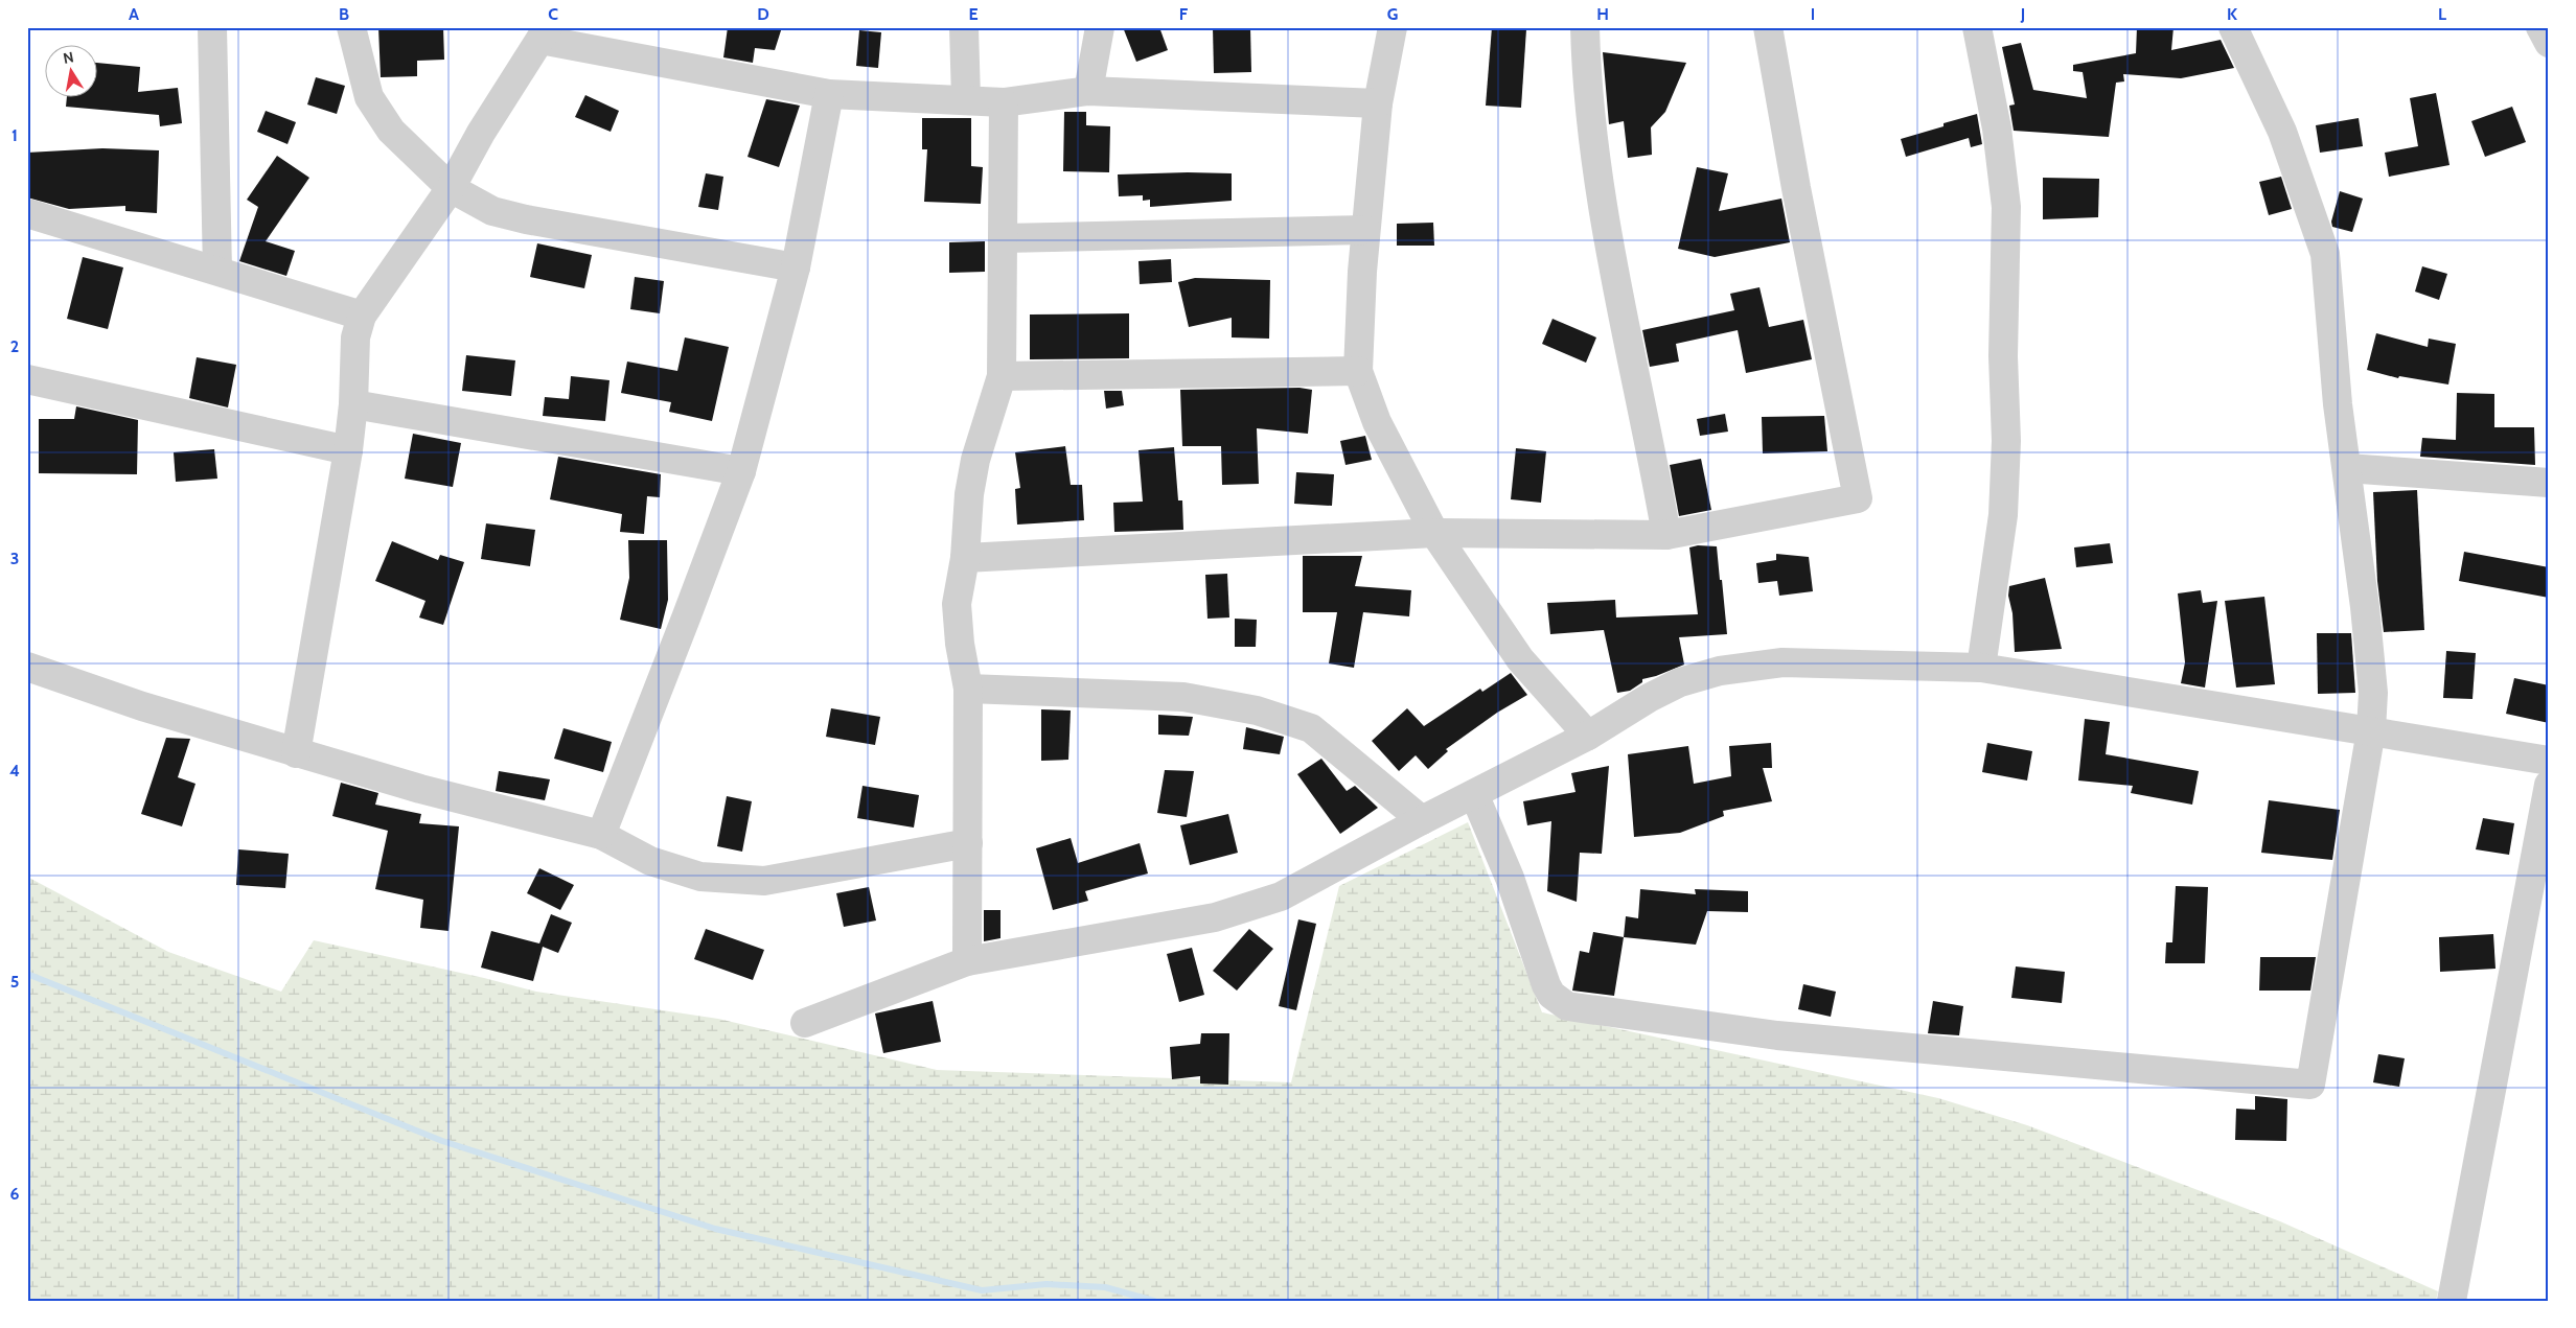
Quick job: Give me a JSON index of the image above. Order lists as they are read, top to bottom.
{
  "north": "top",
  "grid": {
    "columns": [
      "A",
      "B",
      "C",
      "D",
      "E",
      "F",
      "G",
      "H",
      "I",
      "J",
      "K",
      "L"
    ],
    "rows": [
      "1",
      "2",
      "3",
      "4",
      "5",
      "6"
    ]
  }
}
